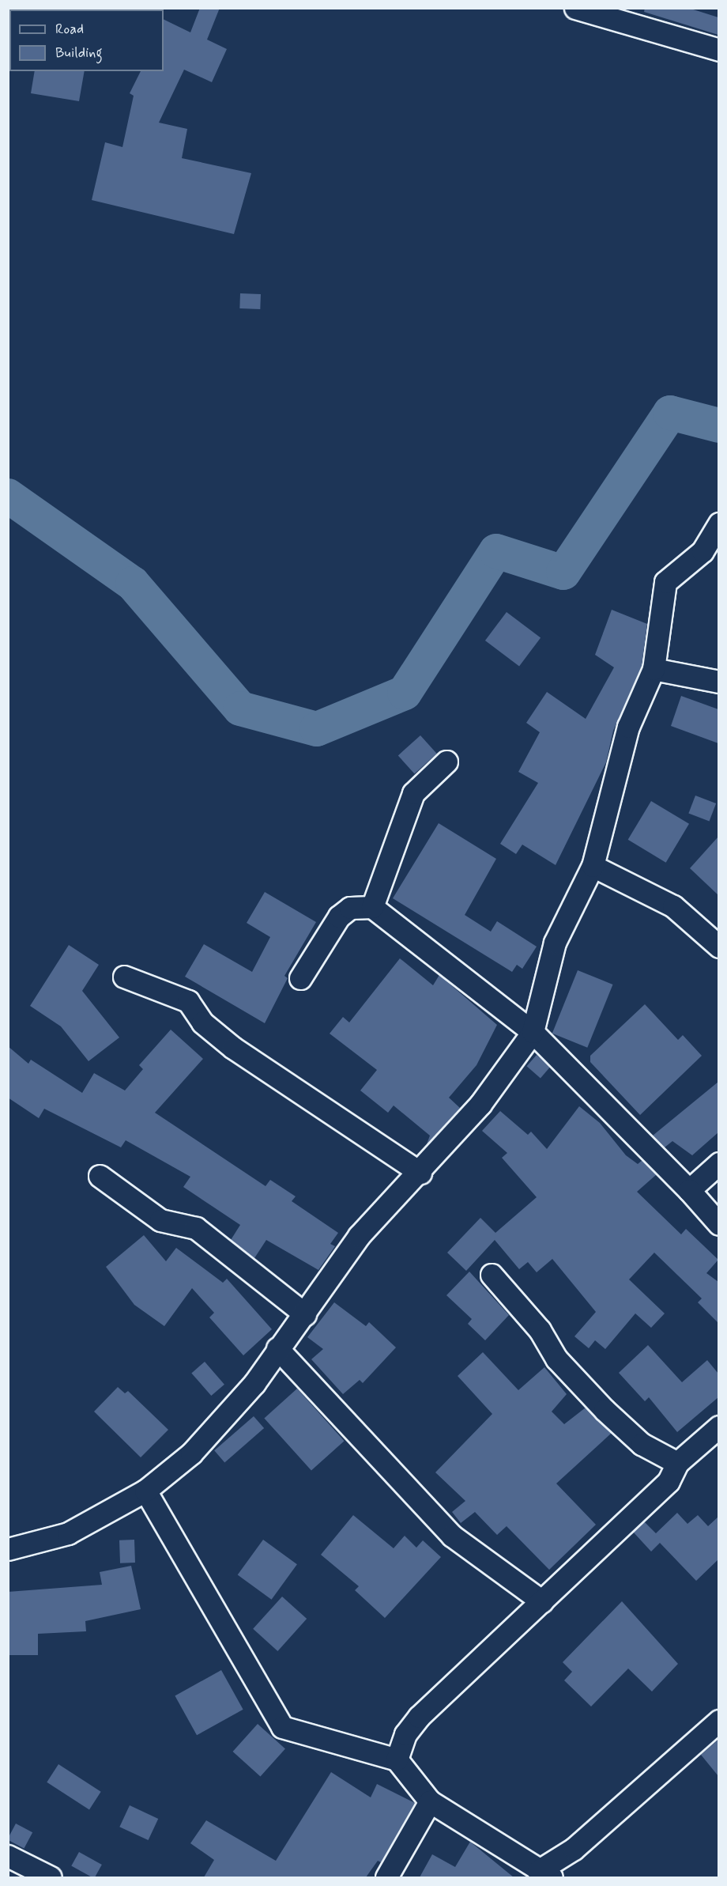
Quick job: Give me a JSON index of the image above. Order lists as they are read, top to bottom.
{
  "legend": ["Road", "Building"]
}
